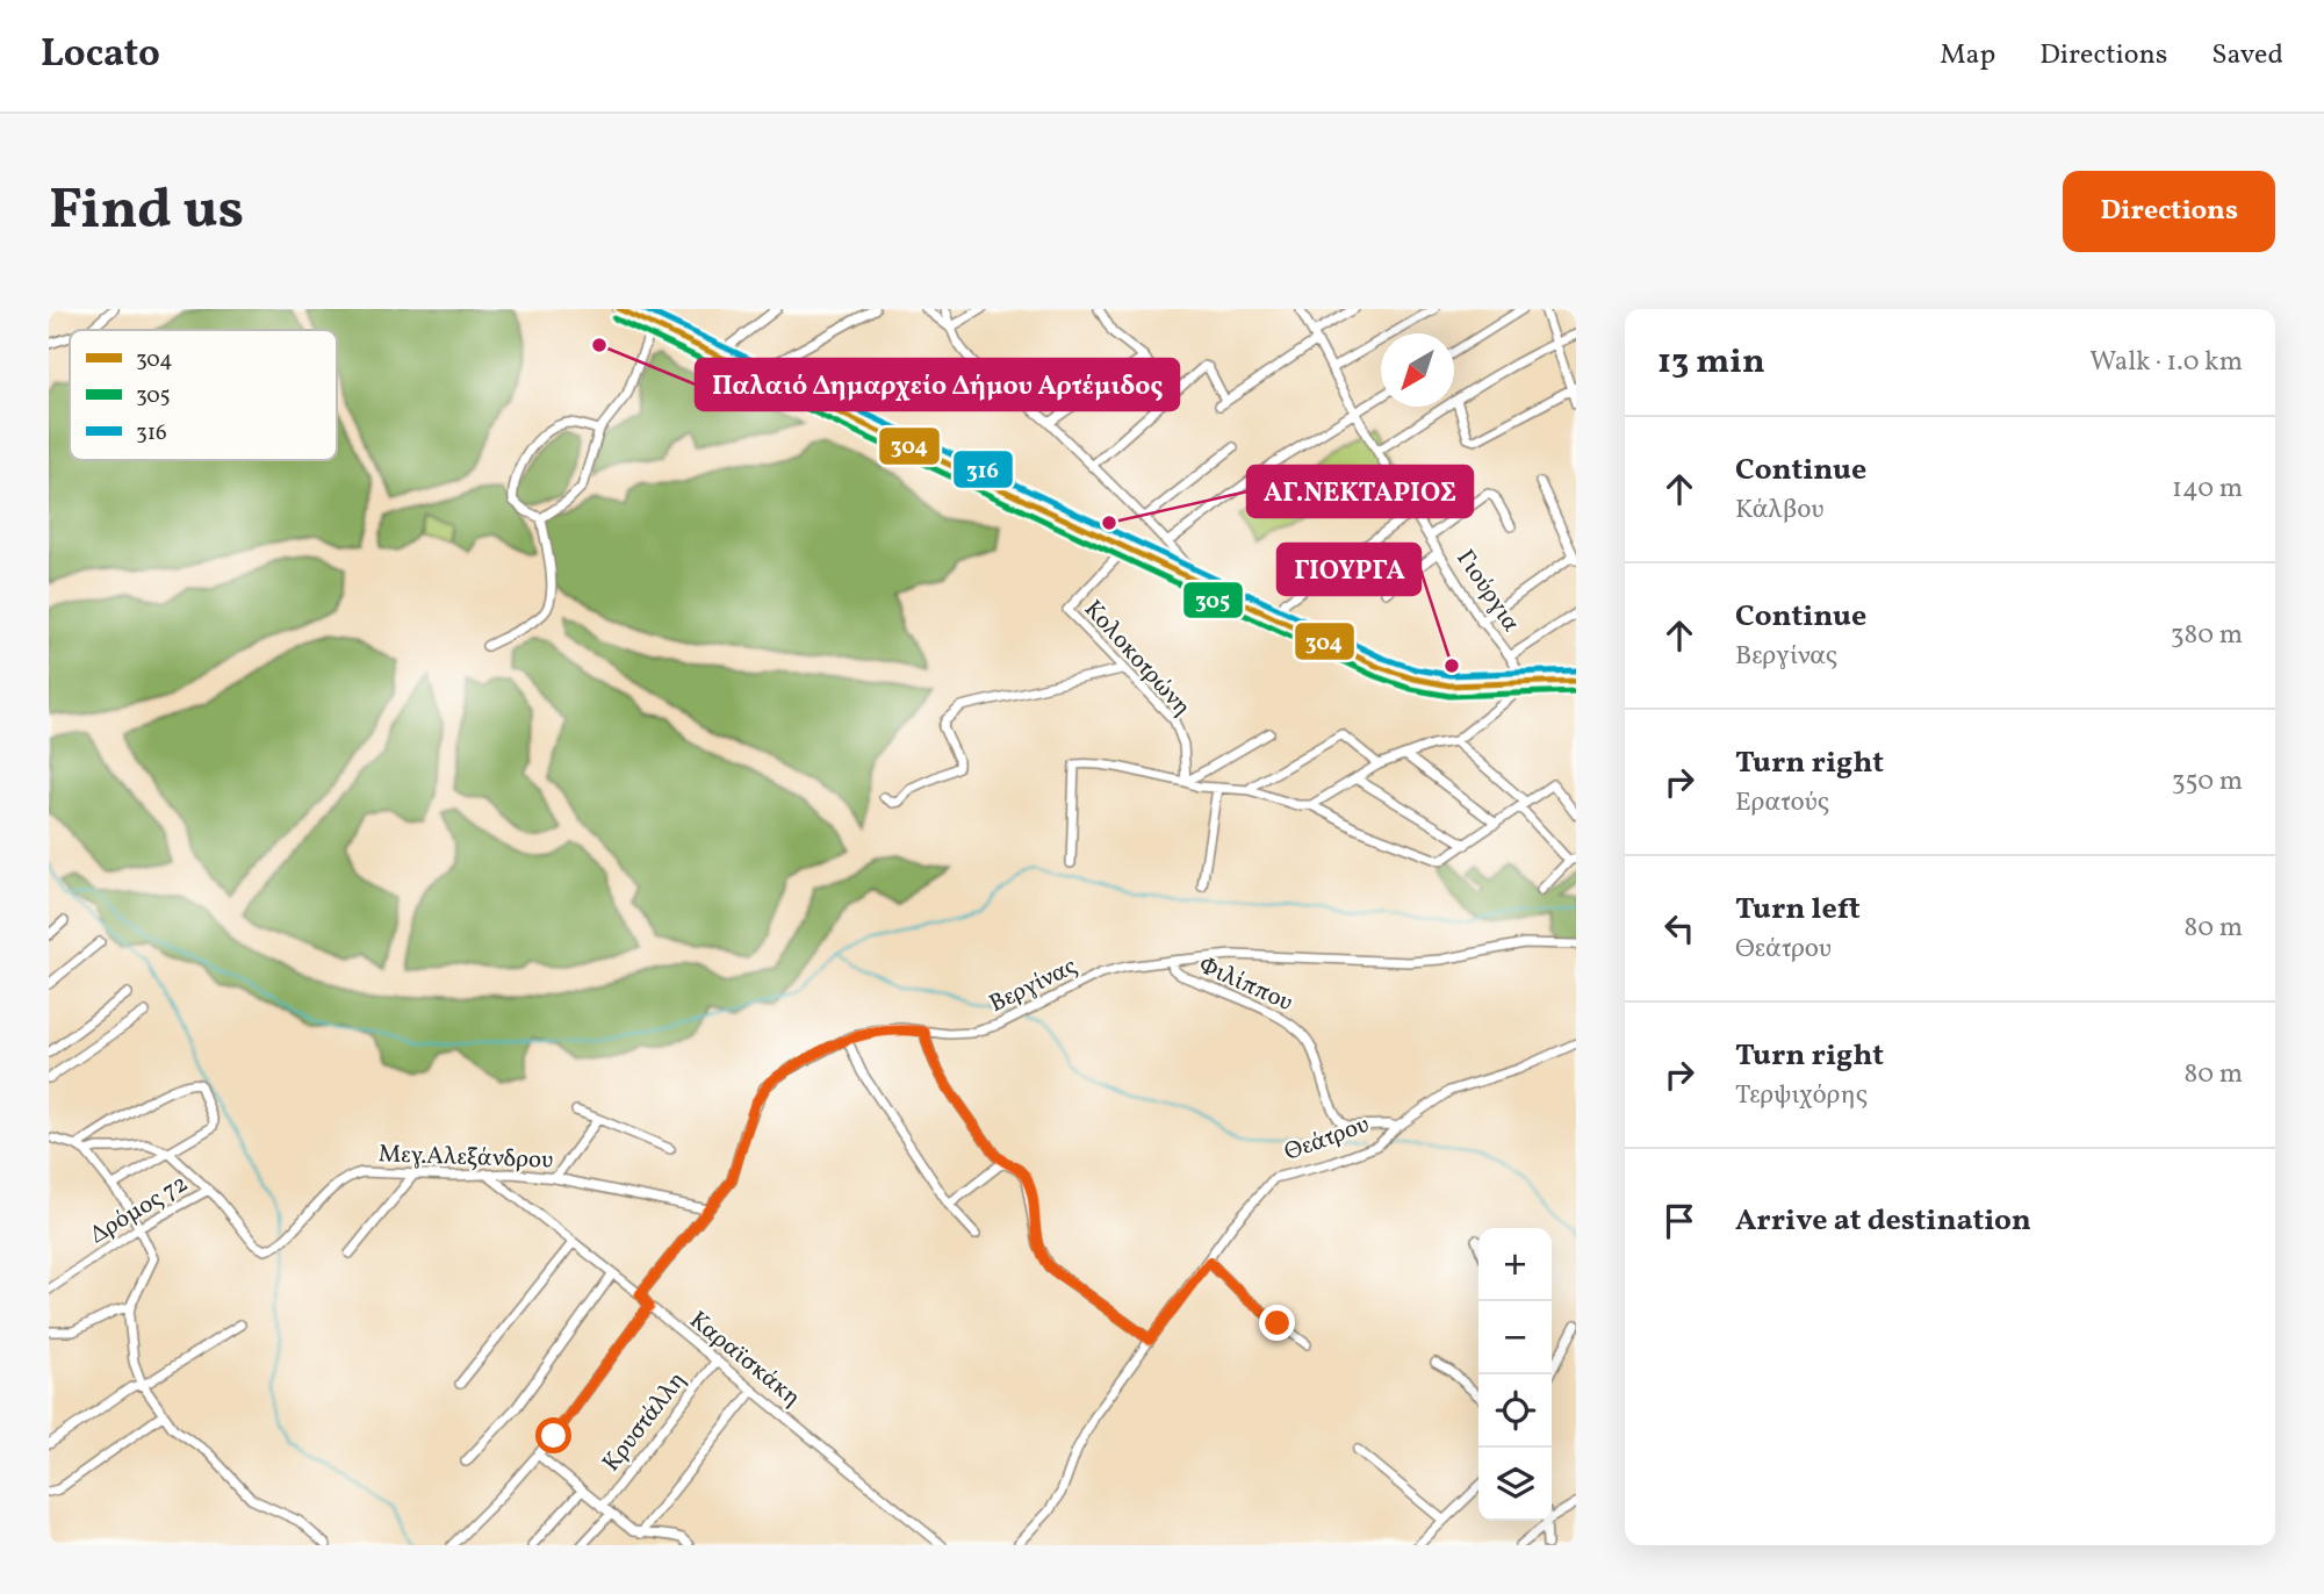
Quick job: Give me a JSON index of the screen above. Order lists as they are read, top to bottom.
{
  "streets": {
    "street": [
      "Γιούργια",
      "Κολοκοτρώνη",
      "Φιλίππου",
      "Βεργίνας",
      "Θεάτρου",
      "Μεγ.Αλεξάνδρου",
      "Δρόμος 72",
      "Καραϊσκάκη",
      "Κρυστάλλη"
    ]
  },
  "crossings": [
    ["Φιλίππου", "Βεργίνας"],
    ["Φιλίππου", "Θεάτρου"],
    ["Βεργίνας", "Μεγ.Αλεξάνδρου"],
    ["Βεργίνας", "Καραϊσκάκη"],
    ["Μεγ.Αλεξάνδρου", "Δρόμος 72"],
    ["Μεγ.Αλεξάνδρου", "Καραϊσκάκη"],
    ["Καραϊσκάκη", "Κρυστάλλη"]
  ],
  "places": ["Παλαιό Δημαρχείο Δήμου Αρτέμιδος", "ΑΓ.ΝΕΚΤΑΡΙΟΣ", "ΓΙΟΥΡΓΑ"],
  "lines": ["transit line 304", "transit line 316", "transit line 305"],
  "legend": ["304", "305", "316"],
  "north": "bottom left",
  "page": {
    "header": "Locato",
    "nav": ["Map", "Directions", "Saved"],
    "buttons": "Directions",
    "title": "Find us",
    "heading": ["13 min", "Walk · 1.0 km"],
    "list": [
      ["Continue", "Κάλβου", "140 m"],
      ["Continue", "Βεργίνας", "380 m"],
      ["Turn right", "Ερατούς", "350 m"],
      ["Turn left", "Θεάτρου", "80 m"],
      ["Turn right", "Τερψιχόρης", "80 m"],
      "Arrive at destination"
    ],
    "map_buttons": ["+", "−"]
  }
}
